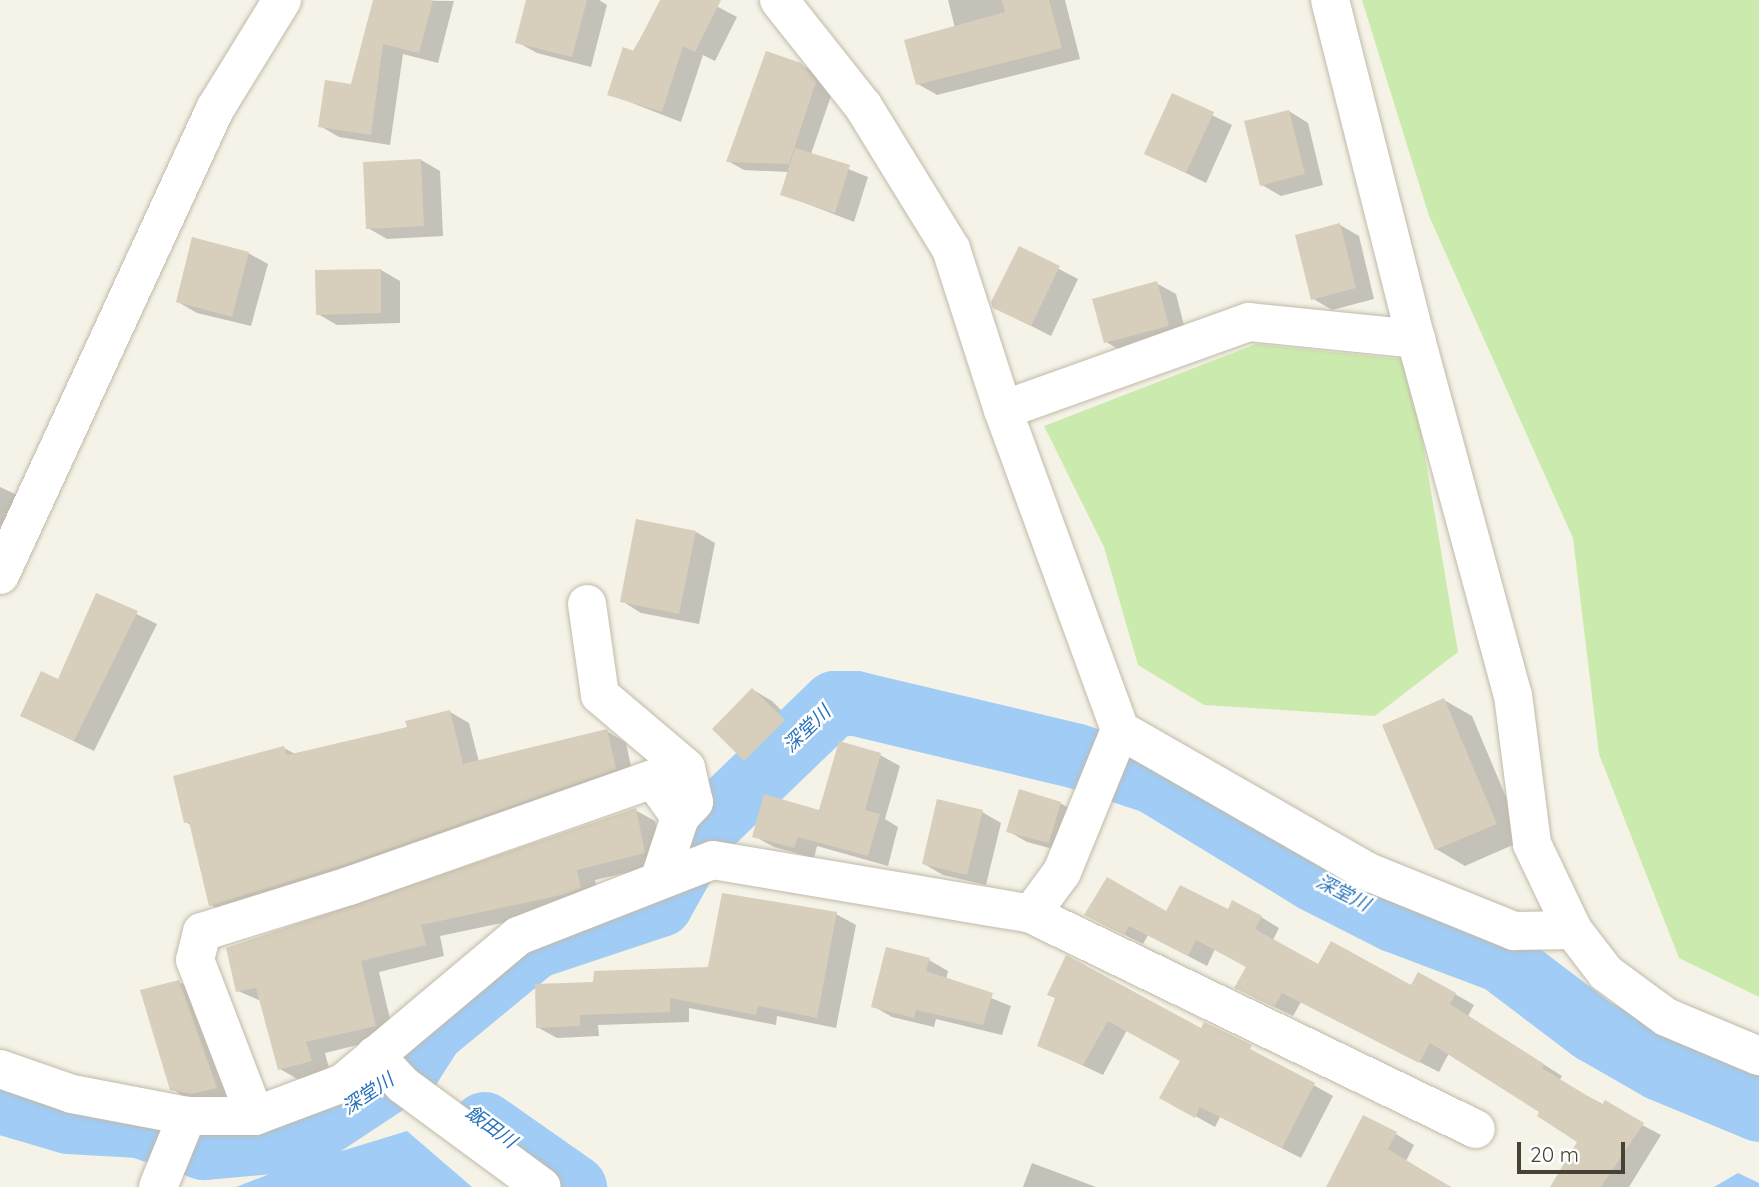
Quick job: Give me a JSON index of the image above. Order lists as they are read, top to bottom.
{
  "water": ["深堂川", "飯田川"],
  "scale_bar": "20 m"
}
